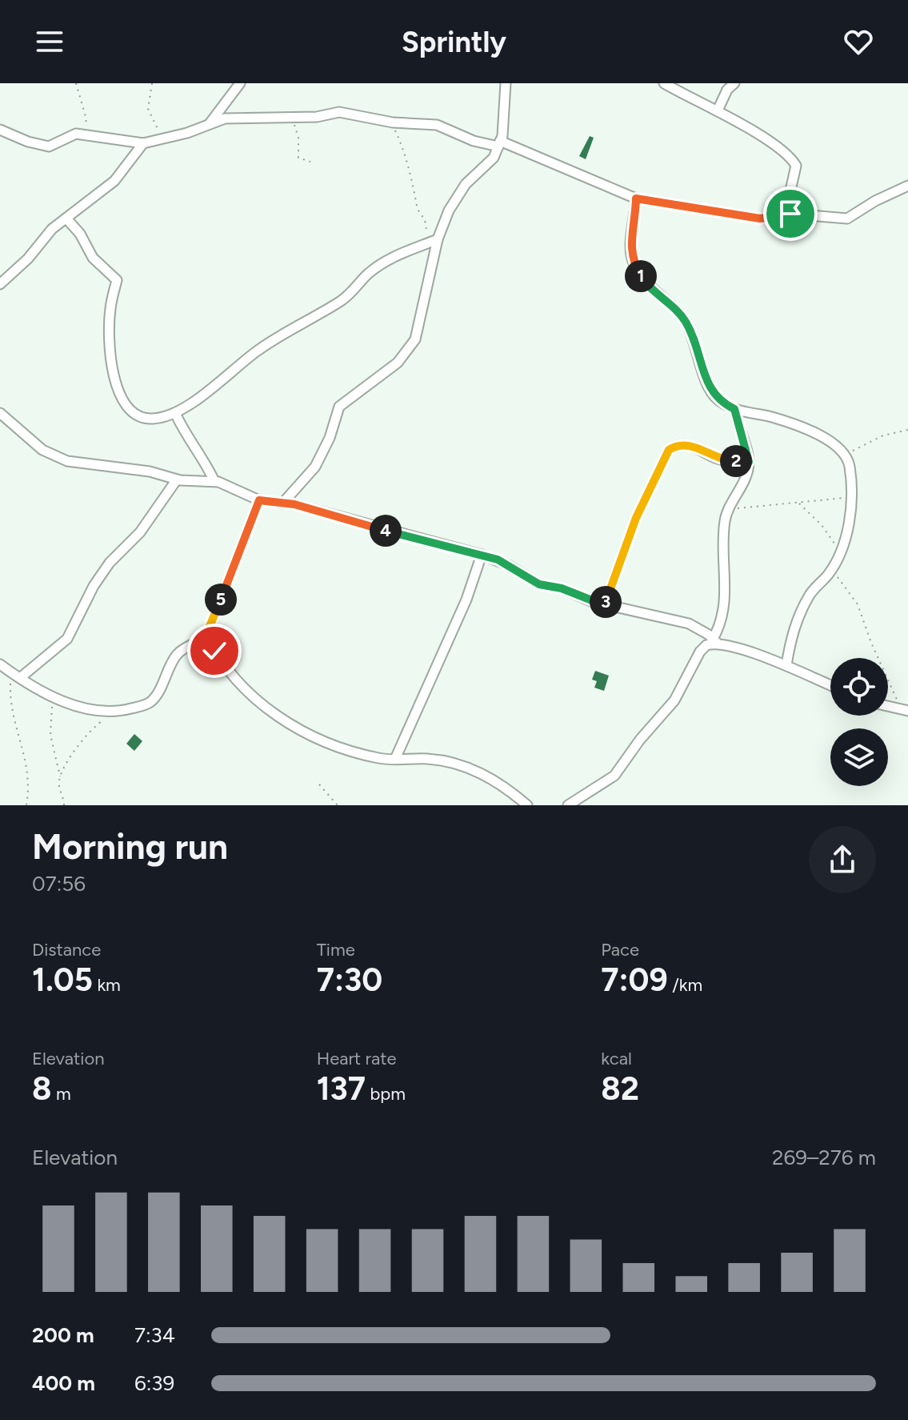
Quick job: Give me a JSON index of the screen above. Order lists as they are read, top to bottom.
{
  "page": {
    "header": "Sprintly",
    "pins": [
      "1",
      "2",
      "4",
      "5",
      "3"
    ],
    "heading": ["Morning run", "07:56"],
    "stats": [
      ["Distance", "1.05 km"],
      ["Time", "7:30"],
      ["Pace", "7:09 /km"],
      ["Elevation", "8 m"],
      ["Heart rate", "137 bpm"],
      ["kcal", "82"]
    ],
    "chart": ["Elevation", "269–276 m"],
    "list": [
      {
        "name": "200 m",
        "note": "7:34"
      },
      {
        "name": "400 m",
        "note": "6:39"
      }
    ]
  }
}
